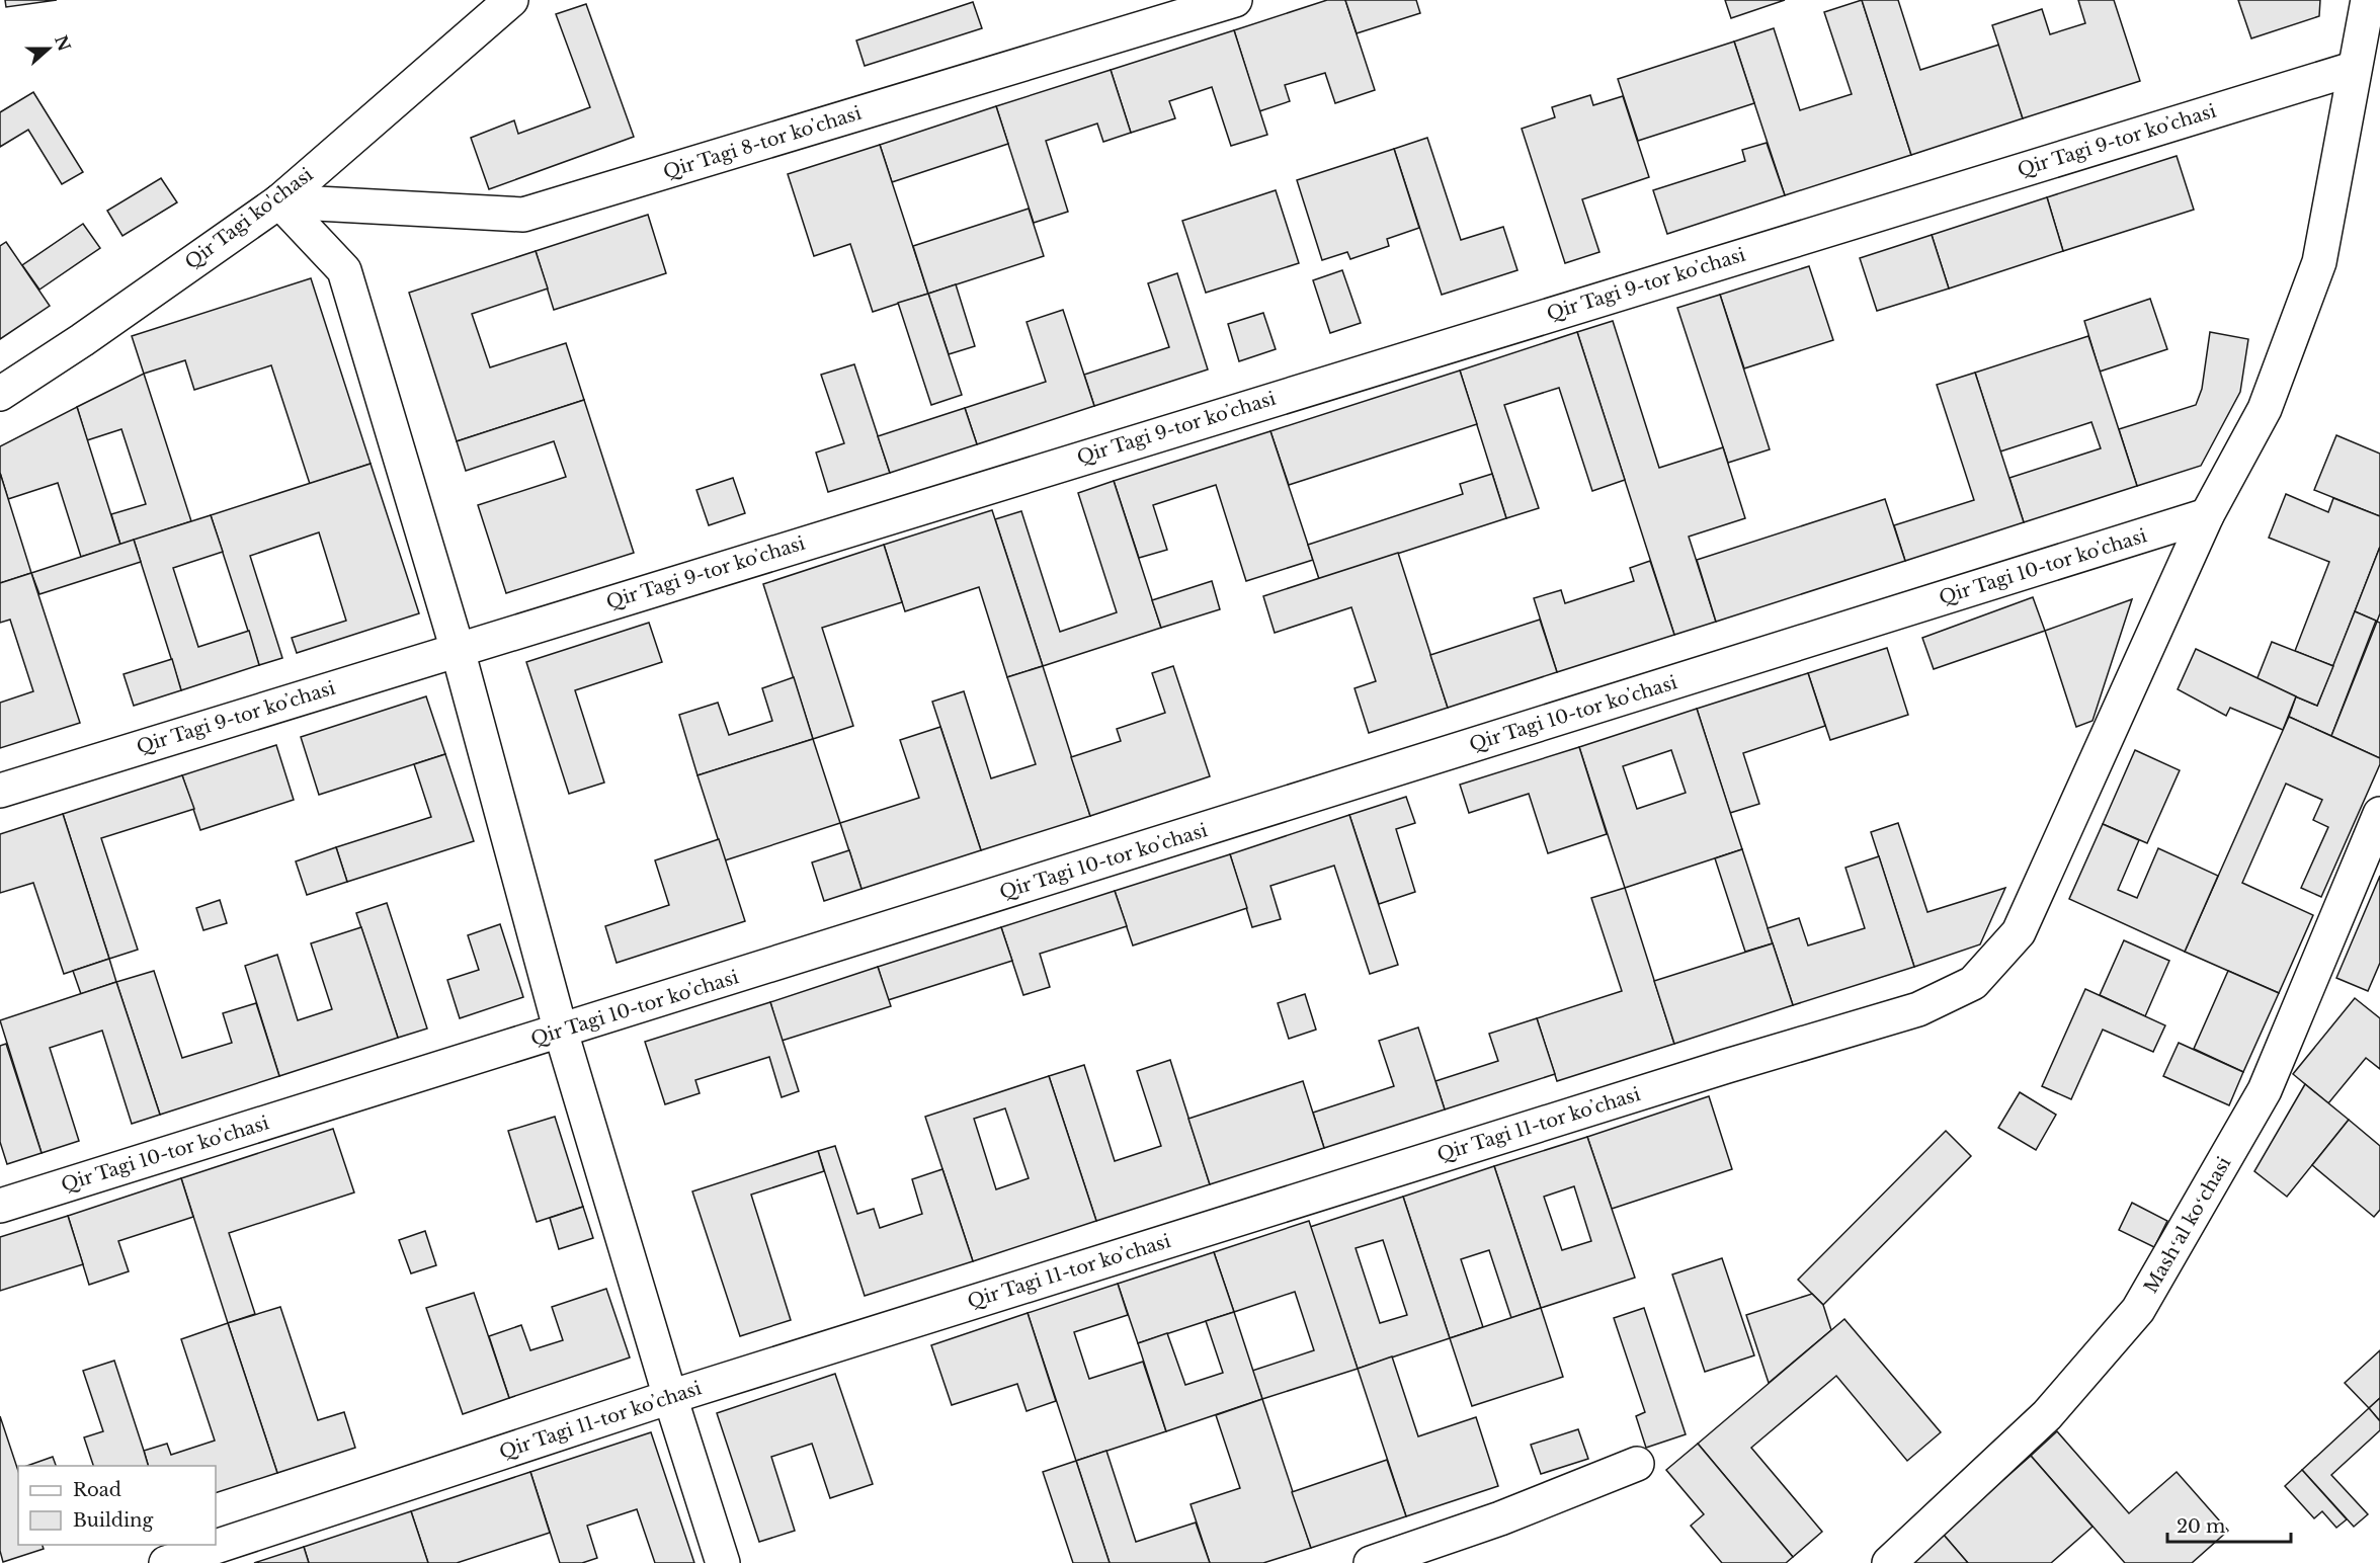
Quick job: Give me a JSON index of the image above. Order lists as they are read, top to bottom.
{
  "streets": {
    "street": [
      "Qir Tagi 9-tor koʼchasi",
      "Qir Tagi 8-tor koʼchasi",
      "Qir Tagi ko'chasi",
      "Qir Tagi 10-tor koʼchasi",
      "Qir Tagi 11-tor koʼchasi",
      "Mashʻal koʻchasi"
    ]
  },
  "crossings": [
    ["Qir Tagi 8-tor koʼchasi", "Qir Tagi ko'chasi"],
    ["Qir Tagi 10-tor koʼchasi", "Qir Tagi 11-tor koʼchasi"]
  ],
  "legend": ["Road", "Building"],
  "scale_bar": "20 m",
  "north": "right"
}
